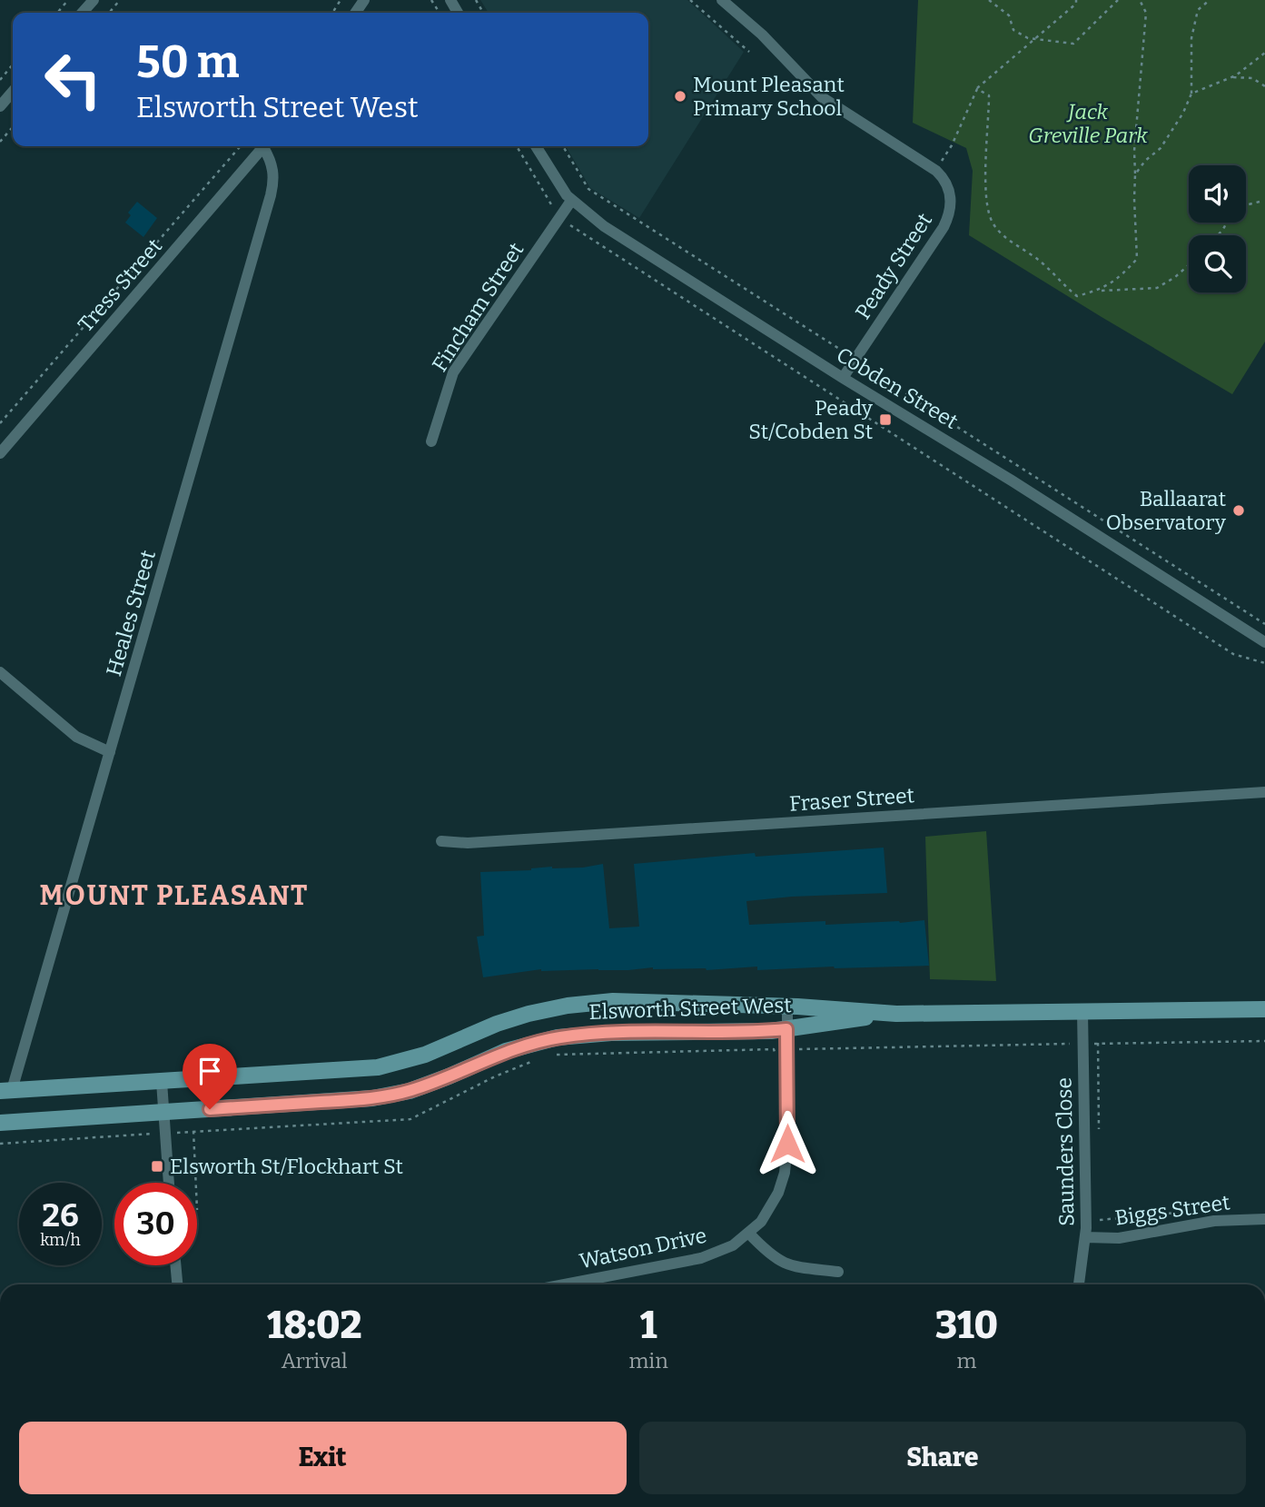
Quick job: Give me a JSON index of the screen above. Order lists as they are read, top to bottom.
{
  "streets": {
    "street": [
      "Peady Street",
      "Tress Street",
      "Fincham Street",
      "Cobden Street",
      "Heales Street",
      "Fraser Street",
      "Elsworth Street West",
      "Saunders Close",
      "Biggs Street",
      "Watson Drive"
    ]
  },
  "crossings": [
    ["Peady Street", "Cobden Street"],
    ["Fincham Street", "Cobden Street"],
    ["Heales Street", "Elsworth Street West"],
    ["Elsworth Street West", "Saunders Close"],
    ["Elsworth Street West", "Watson Drive"],
    ["Saunders Close", "Biggs Street"]
  ],
  "districts": ["MOUNT PLEASANT"],
  "parks": ["Jack Greville Park"],
  "places": {
    "other": ["Mount Pleasant Primary School", "Ballaarat Observatory"],
    "transit": ["Peady St/Cobden St", "Elsworth St/Flockhart St"]
  },
  "page": {
    "turn": ["50 m", "Elsworth Street West"],
    "speed": "26 km/h",
    "limit": "30",
    "eta": [
      "18:02",
      "Arrival",
      "1",
      "min",
      "310",
      "m"
    ],
    "buttons": ["Exit", "Share"]
  }
}
